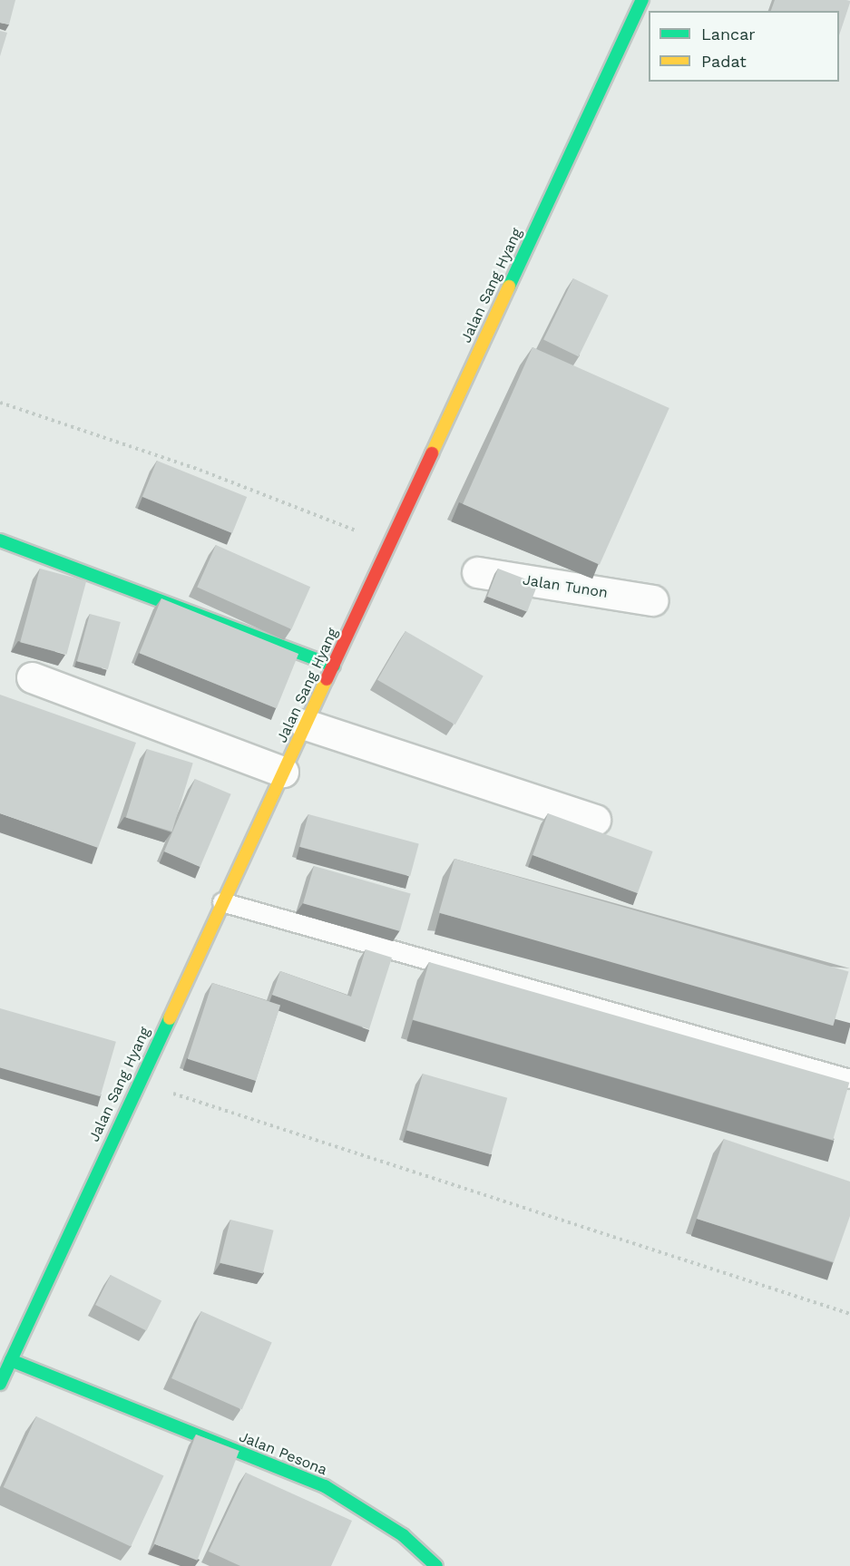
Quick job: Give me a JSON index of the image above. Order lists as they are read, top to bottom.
{
  "streets": {
    "street": ["Jalan Sang Hyang", "Jalan Tunon", "Jalan Pesona"]
  },
  "crossings": [
    ["Jalan Sang Hyang", "Jalan Pesona"]
  ],
  "legend": ["Lancar", "Padat"]
}
